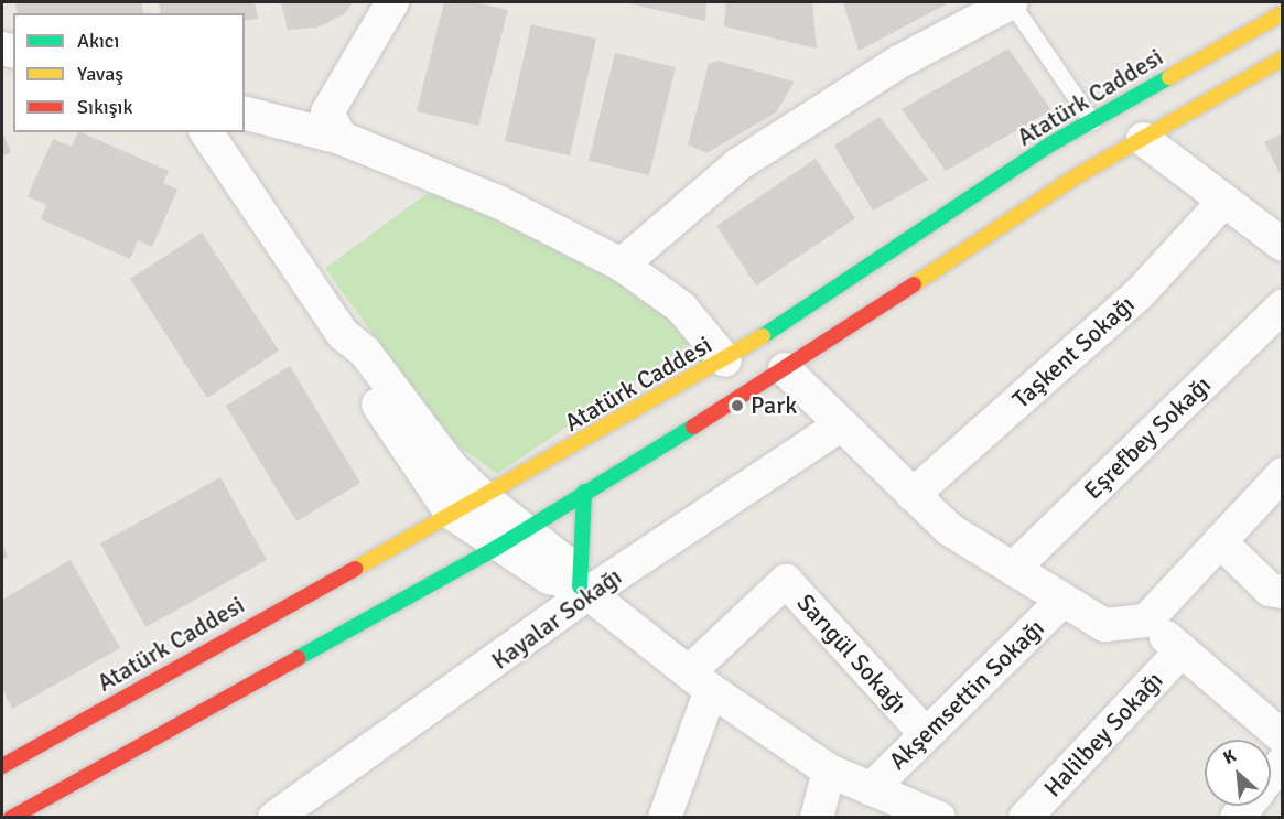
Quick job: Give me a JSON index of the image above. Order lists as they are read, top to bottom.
{
  "streets": {
    "main road": ["Atatürk Caddesi"],
    "street": [
      "Taşkent Sokağı",
      "Eşrefbey Sokağı",
      "Kayalar Sokağı",
      "Sarıgül Sokağı",
      "Akşemsettin Sokağı",
      "Halilbey Sokağı"
    ]
  },
  "crossings": [
    ["Taşkent Sokağı", "Akşemsettin Sokağı"],
    ["Eşrefbey Sokağı", "Akşemsettin Sokağı"],
    ["Kayalar Sokağı", "Akşemsettin Sokağı"],
    ["Sarıgül Sokağı", "Akşemsettin Sokağı"]
  ],
  "places": ["Park"],
  "legend": ["Akıcı", "Yavaş", "Sıkışık"],
  "north": "top left"
}
